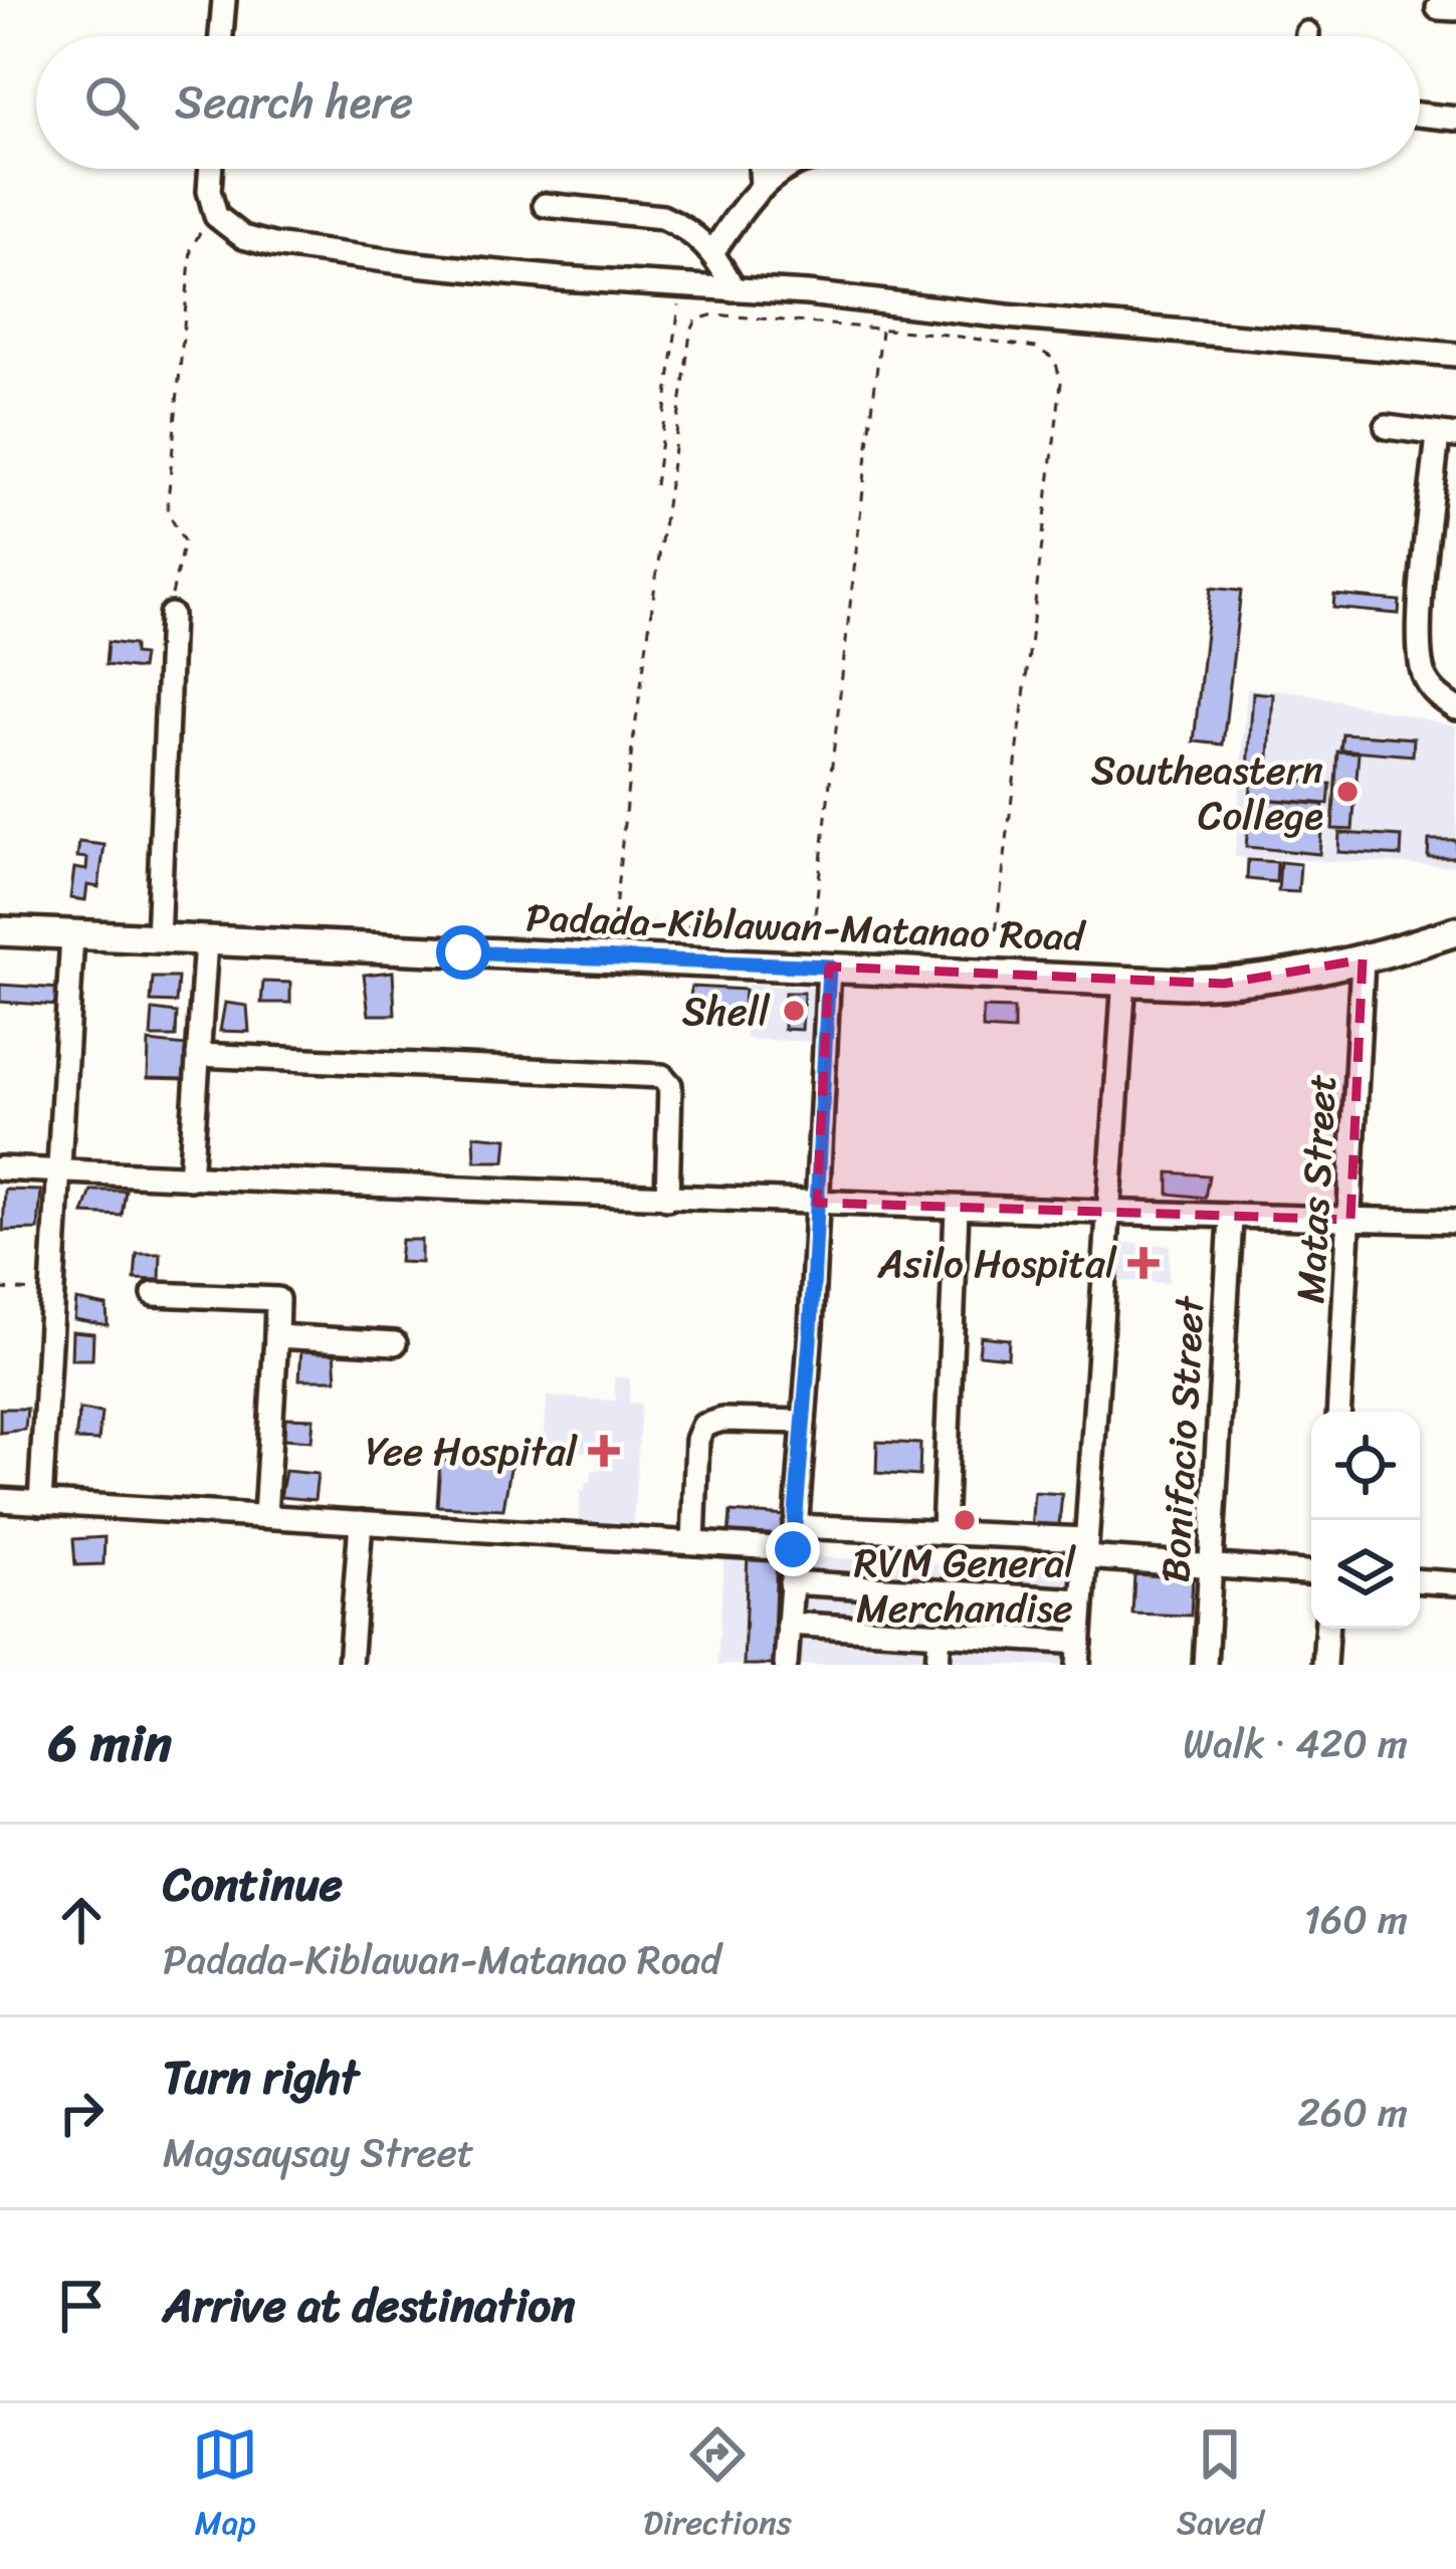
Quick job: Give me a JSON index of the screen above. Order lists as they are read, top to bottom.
{
  "streets": {
    "main road": ["Padada-Kiblawan-Matanao Road"],
    "street": ["Matas Street", "Bonifacio Street"]
  },
  "crossings": [
    ["Padada-Kiblawan-Matanao Road", "Matas Street"]
  ],
  "places": {
    "other": ["Southeastern College", "Shell", "RVM General Merchandise"],
    "health": ["Asilo Hospital", "Yee Hospital"]
  },
  "page": {
    "search": "Search here",
    "heading": ["6 min", "Walk · 420 m"],
    "list": [
      ["Continue", "Padada-Kiblawan-Matanao Road", "160 m"],
      ["Turn right", "Magsaysay Street", "260 m"],
      "Arrive at destination"
    ],
    "nav": ["Map", "Directions", "Saved"]
  }
}
